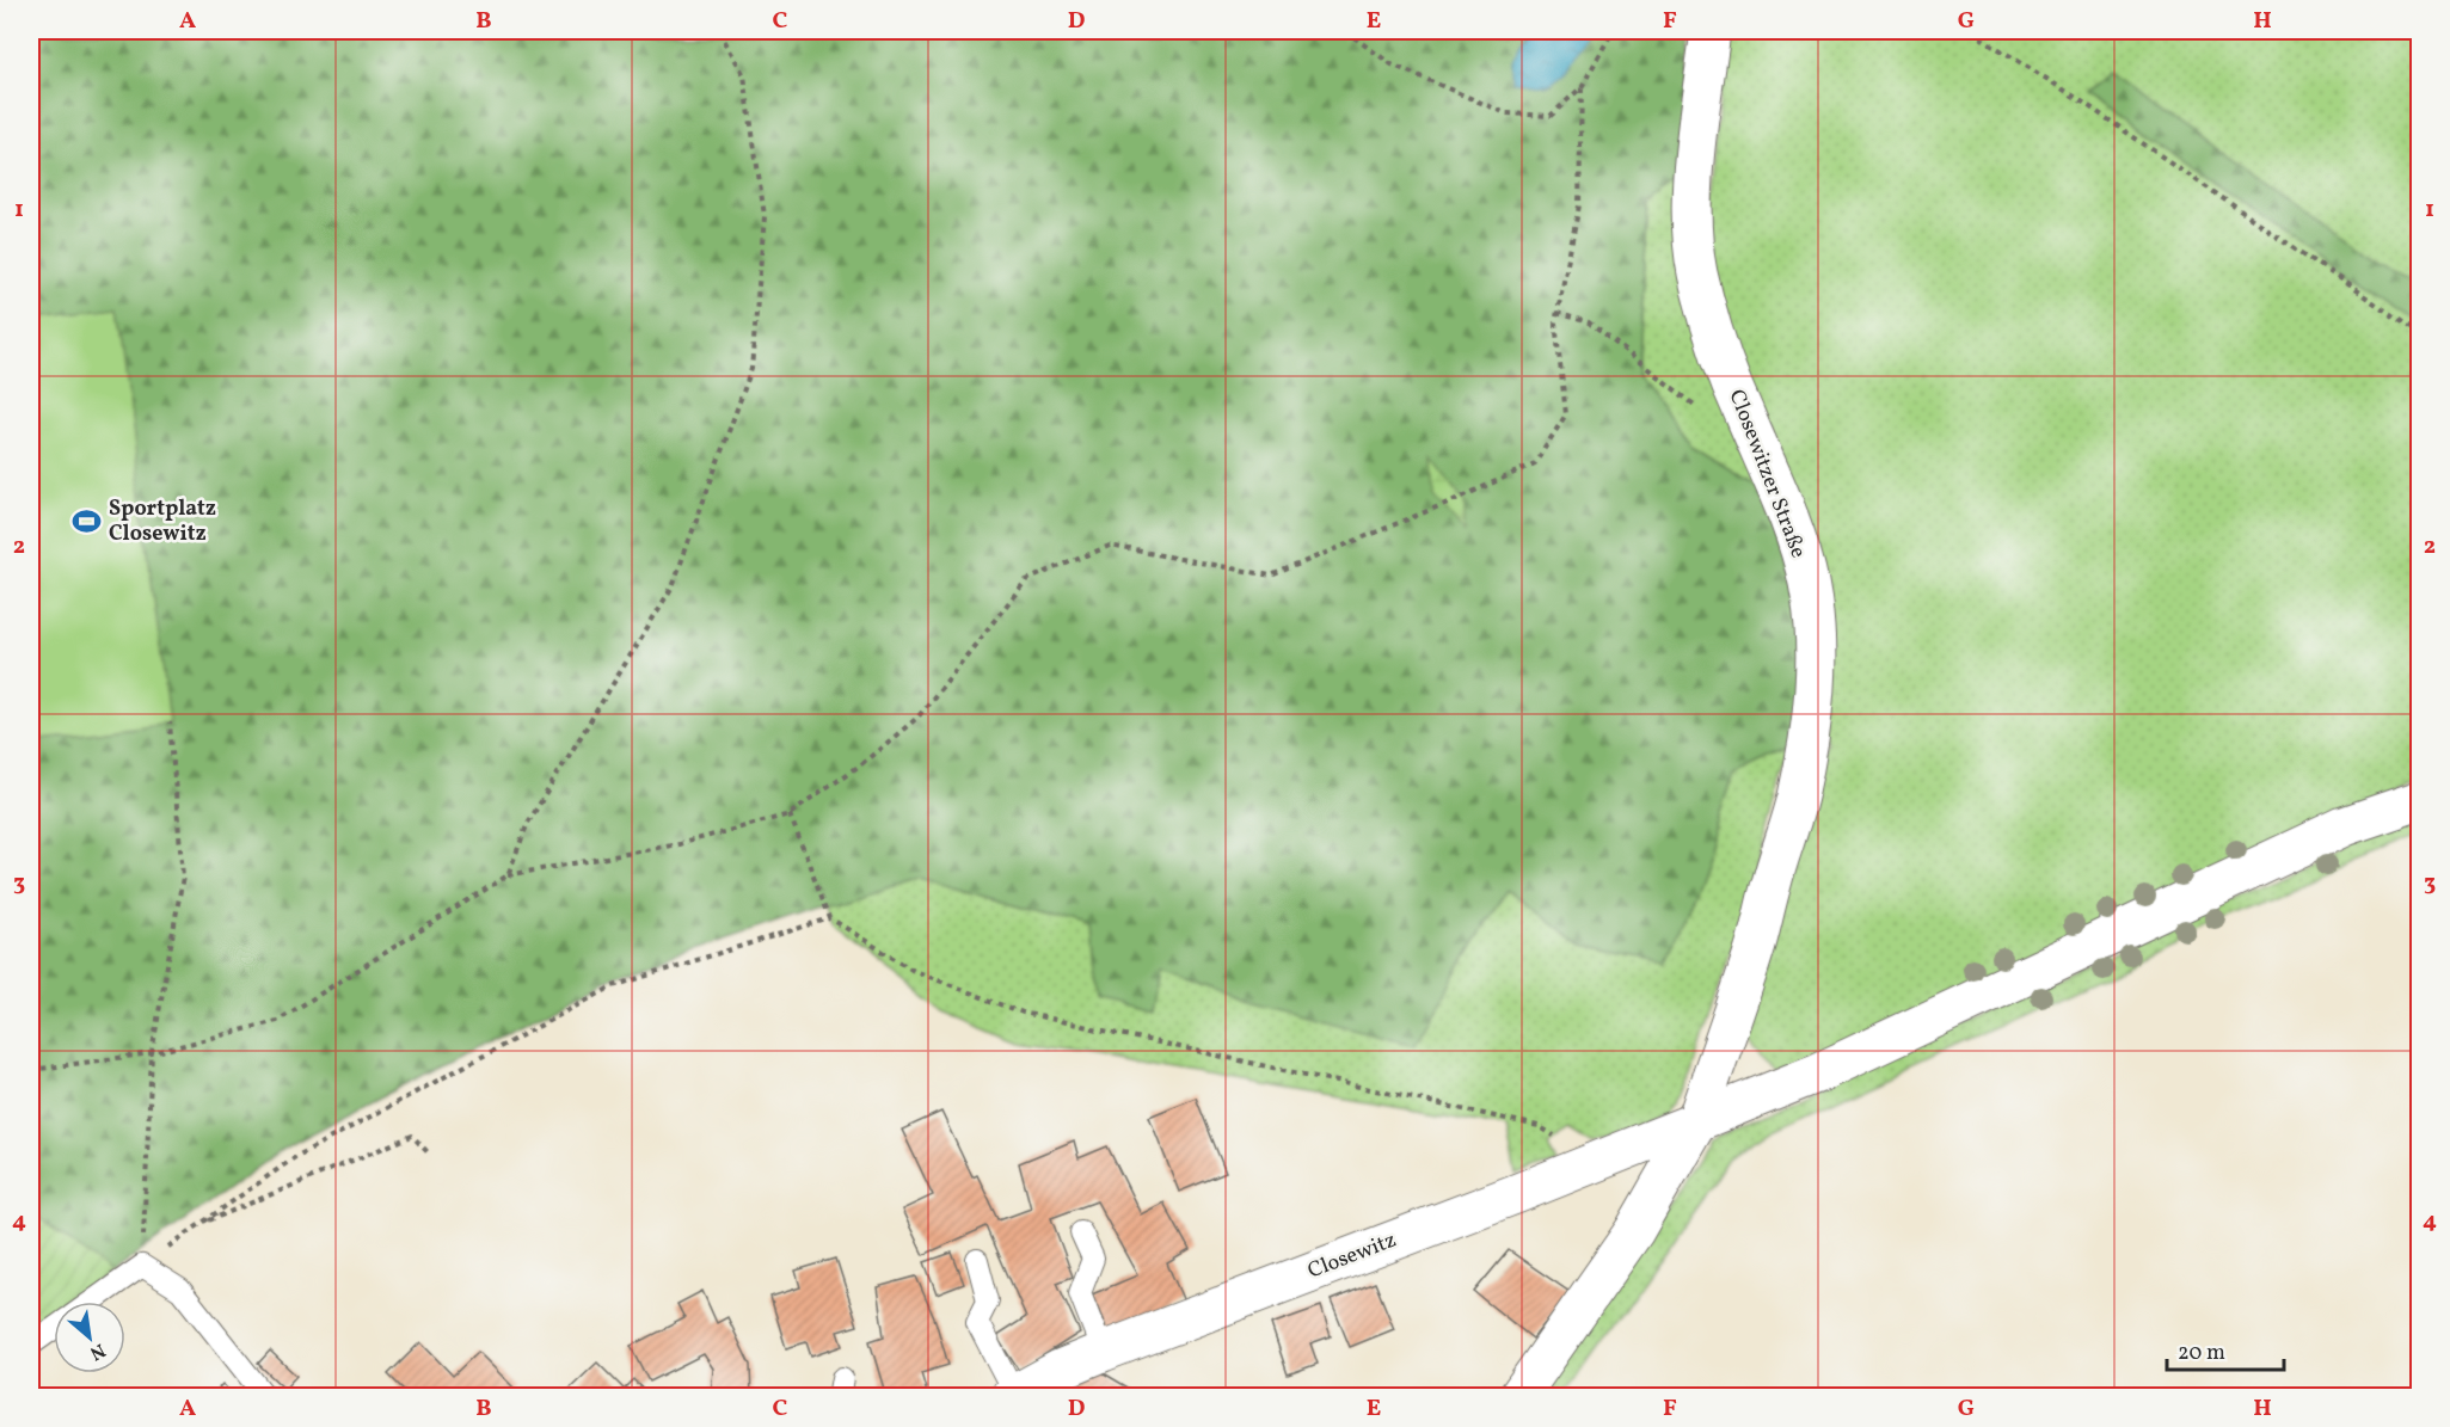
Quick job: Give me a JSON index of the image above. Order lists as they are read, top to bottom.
{
  "streets": {
    "street": ["Closewitzer Straße", "Closewitz"]
  },
  "crossings": [
    ["Closewitzer Straße", "Closewitz"]
  ],
  "places": {
    "sports": ["Sportplatz Closewitz"]
  },
  "scale_bar": "20 m",
  "north": "bottom right",
  "grid": {
    "columns": [
      "A",
      "B",
      "C",
      "D",
      "E",
      "F",
      "G",
      "H"
    ],
    "rows": [
      "1",
      "2",
      "3",
      "4"
    ]
  }
}
